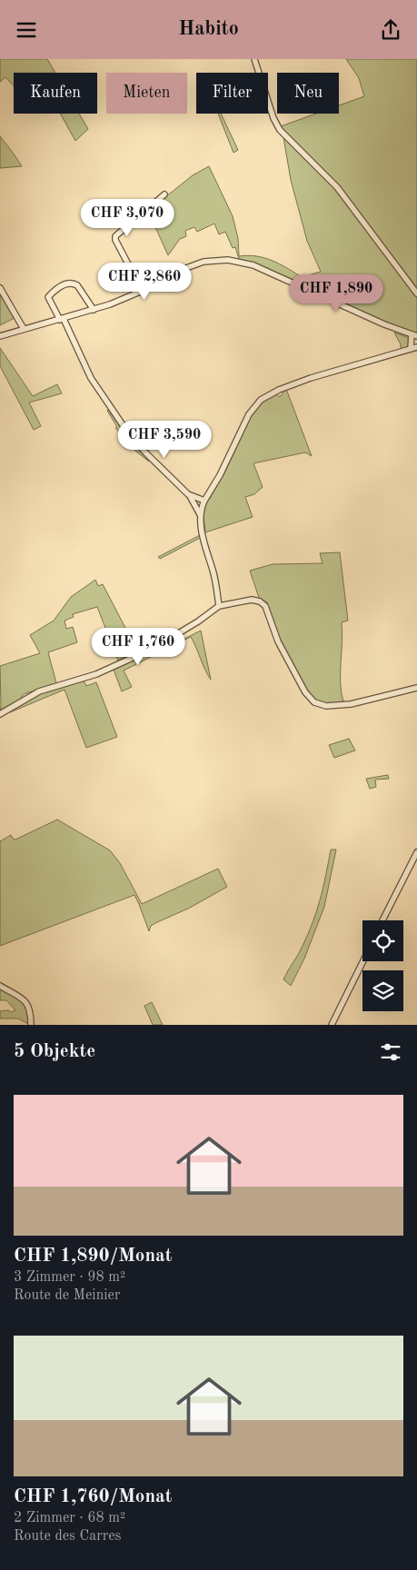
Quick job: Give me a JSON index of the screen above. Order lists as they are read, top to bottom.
{
  "page": {
    "header": "Habito",
    "chip": [
      "Kaufen",
      "Mieten",
      "Filter",
      "Neu"
    ],
    "price": [
      "CHF 3,070",
      "CHF 2,860",
      "CHF 1,890",
      "CHF 3,590",
      "CHF 1,760"
    ],
    "heading": "5 Objekte",
    "list": [
      {
        "name": "CHF 1,890/Monat",
        "note": "3 Zimmer · 98 m² · Route de Meinier"
      },
      {
        "name": "CHF 1,760/Monat",
        "note": "2 Zimmer · 68 m² · Route des Carres"
      }
    ]
  }
}
